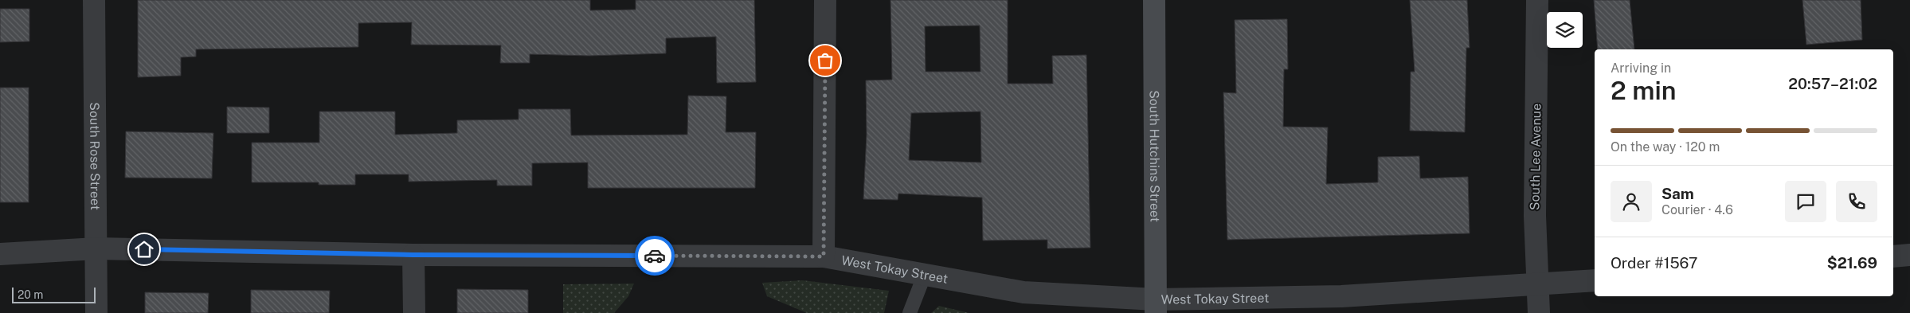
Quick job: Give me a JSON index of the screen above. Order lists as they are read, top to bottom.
{
  "streets": {
    "main road": ["South Hutchins Street"],
    "street": ["South Rose Street", "South Lee Avenue", "West Tokay Street"]
  },
  "crossings": [
    ["South Rose Street", "West Tokay Street"],
    ["South Hutchins Street", "West Tokay Street"],
    ["South Lee Avenue", "West Tokay Street"]
  ],
  "scale_bar": "20 m",
  "page": {
    "heading": ["2 min", "Arriving in", "20:57–21:02"],
    "panel": [
      "Sam",
      "Courier · 4.6",
      "Order #1567",
      "$21.69"
    ],
    "bar": "On the way · 120 m",
    "scale": "20 m"
  }
}
